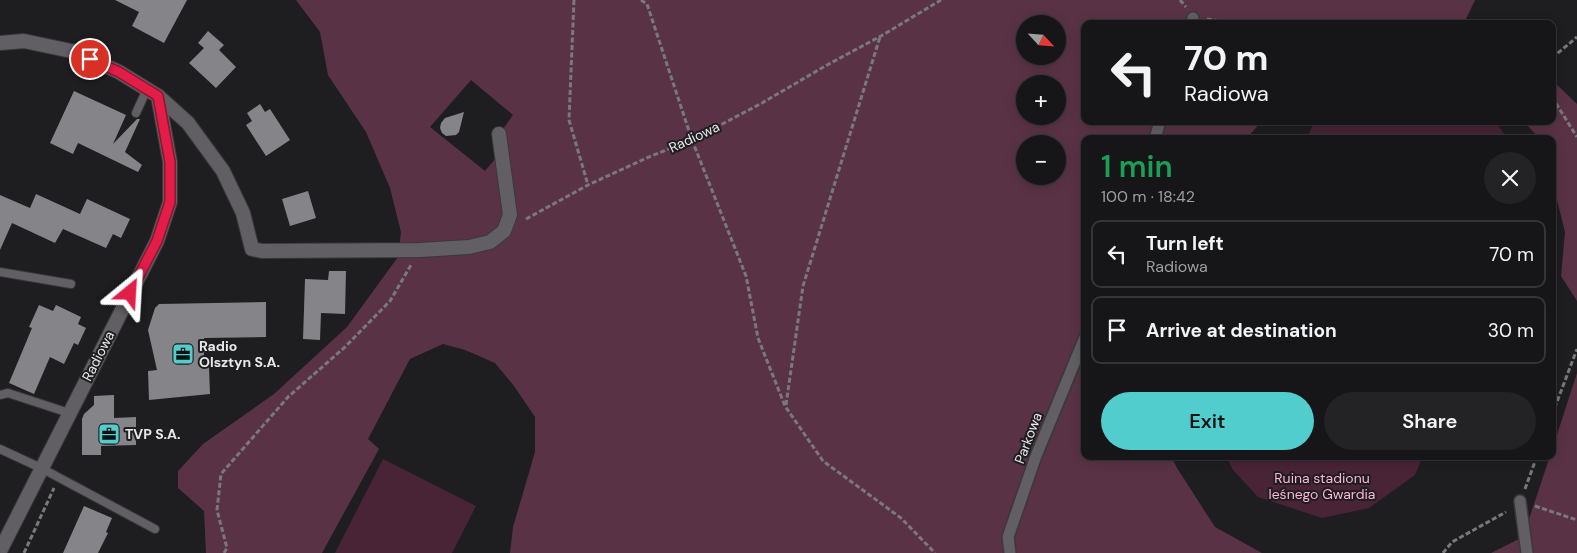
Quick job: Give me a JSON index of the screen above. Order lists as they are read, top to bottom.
{
  "streets": {
    "street": ["Radiowa", "Parkowa"]
  },
  "parks": ["Ruina stadionu leśnego Gwardia"],
  "places": {
    "office": ["Radio Olsztyn S.A.", "TVP S.A."]
  },
  "north": "bottom right",
  "page": {
    "map_buttons": ["+", "−"],
    "turn": ["70 m", "Radiowa"],
    "heading": ["1 min", "100 m · 18:42"],
    "list": [
      {
        "name": "Turn left",
        "note": "Radiowa",
        "value": "70 m"
      },
      {
        "name": "Arrive at destination",
        "value": "30 m"
      }
    ],
    "buttons": ["Exit", "Share"]
  }
}
